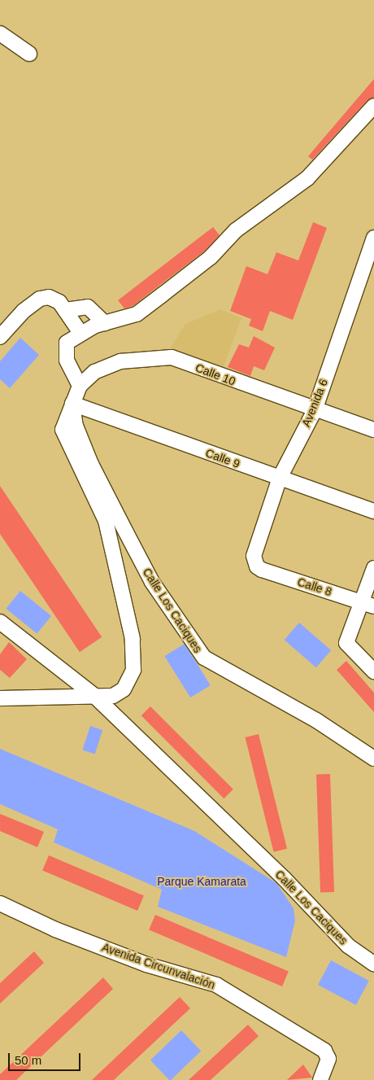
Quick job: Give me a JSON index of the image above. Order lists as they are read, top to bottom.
{
  "streets": {
    "street": [
      "Calle 10",
      "Avenida 6",
      "Calle 9",
      "Calle 8",
      "Calle Los Caciques",
      "Avenida Circunvalación"
    ]
  },
  "crossings": [
    ["Calle 10", "Avenida 6"],
    ["Avenida 6", "Calle 9"],
    ["Avenida 6", "Calle 8"],
    ["Calle 9", "Calle Los Caciques"]
  ],
  "parks": ["Parque Kamarata"],
  "scale_bar": "50 m"
}
